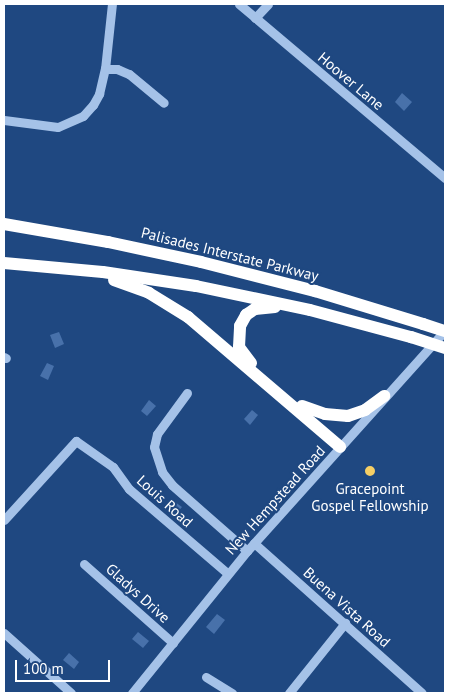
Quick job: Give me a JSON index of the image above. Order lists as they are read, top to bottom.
{
  "streets": {
    "highway": ["Palisades Interstate Parkway"],
    "street": [
      "Hoover Lane",
      "New Hempstead Road",
      "Louis Road",
      "Gladys Drive",
      "Buena Vista Road"
    ]
  },
  "crossings": [
    ["Palisades Interstate Parkway", "New Hempstead Road"],
    ["New Hempstead Road", "Louis Road"],
    ["New Hempstead Road", "Gladys Drive"],
    ["New Hempstead Road", "Buena Vista Road"]
  ],
  "places": ["Gracepoint Gospel Fellowship"],
  "scale_bar": "100 m"
}
